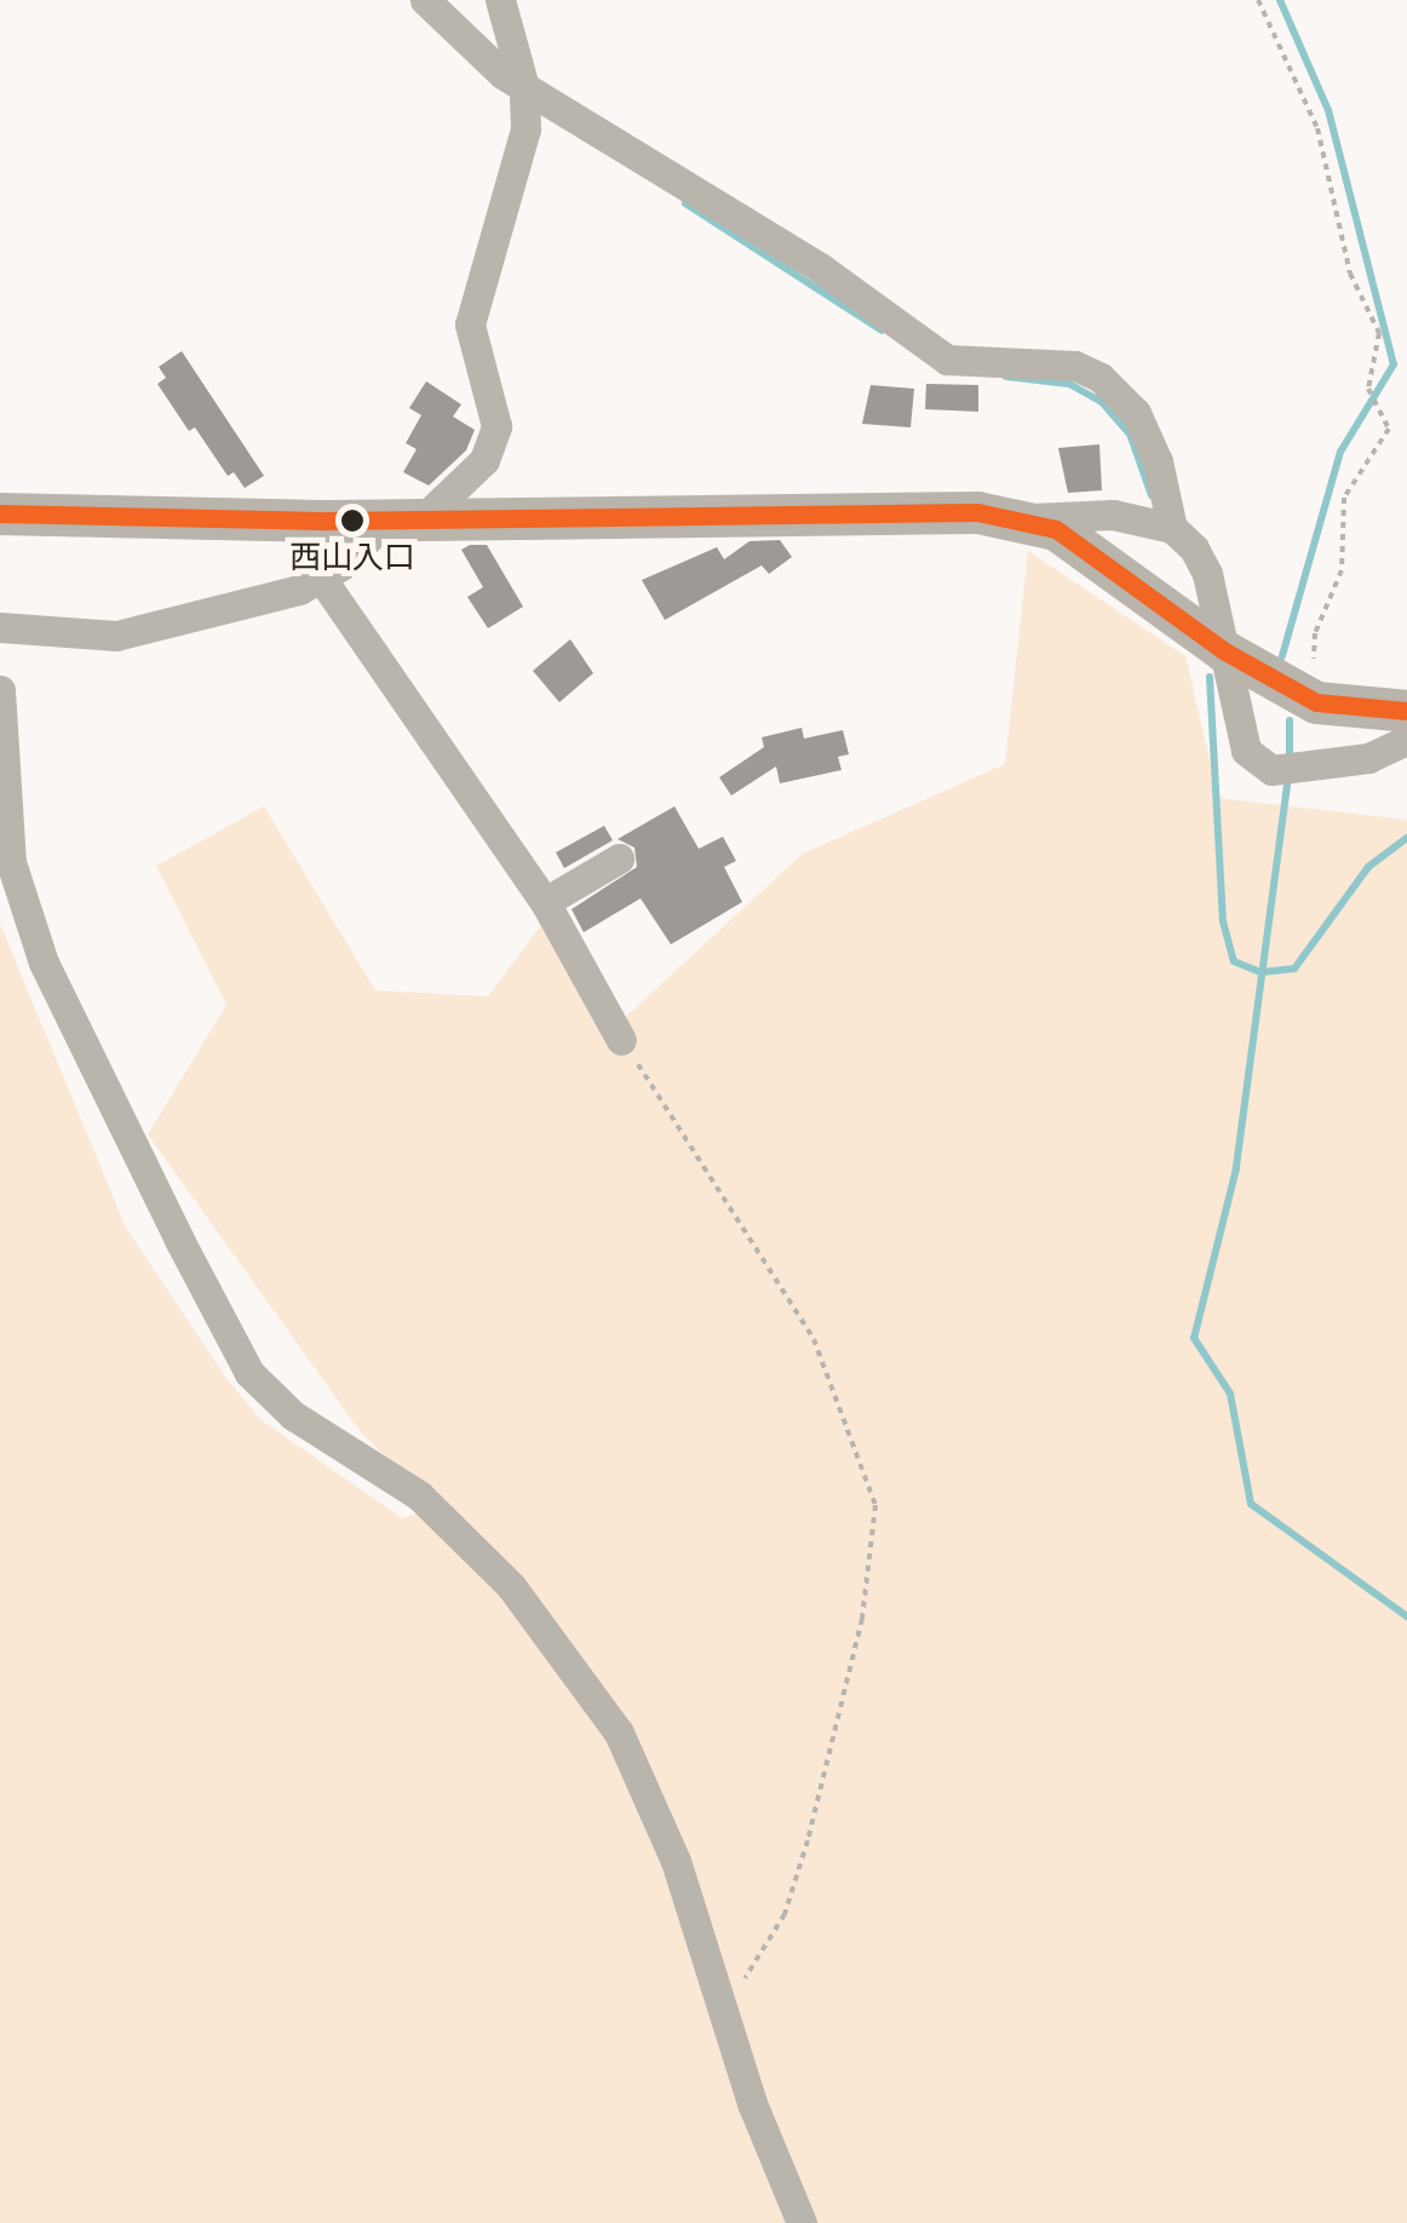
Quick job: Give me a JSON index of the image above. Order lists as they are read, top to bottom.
{
  "places": ["西山入口"]
}
